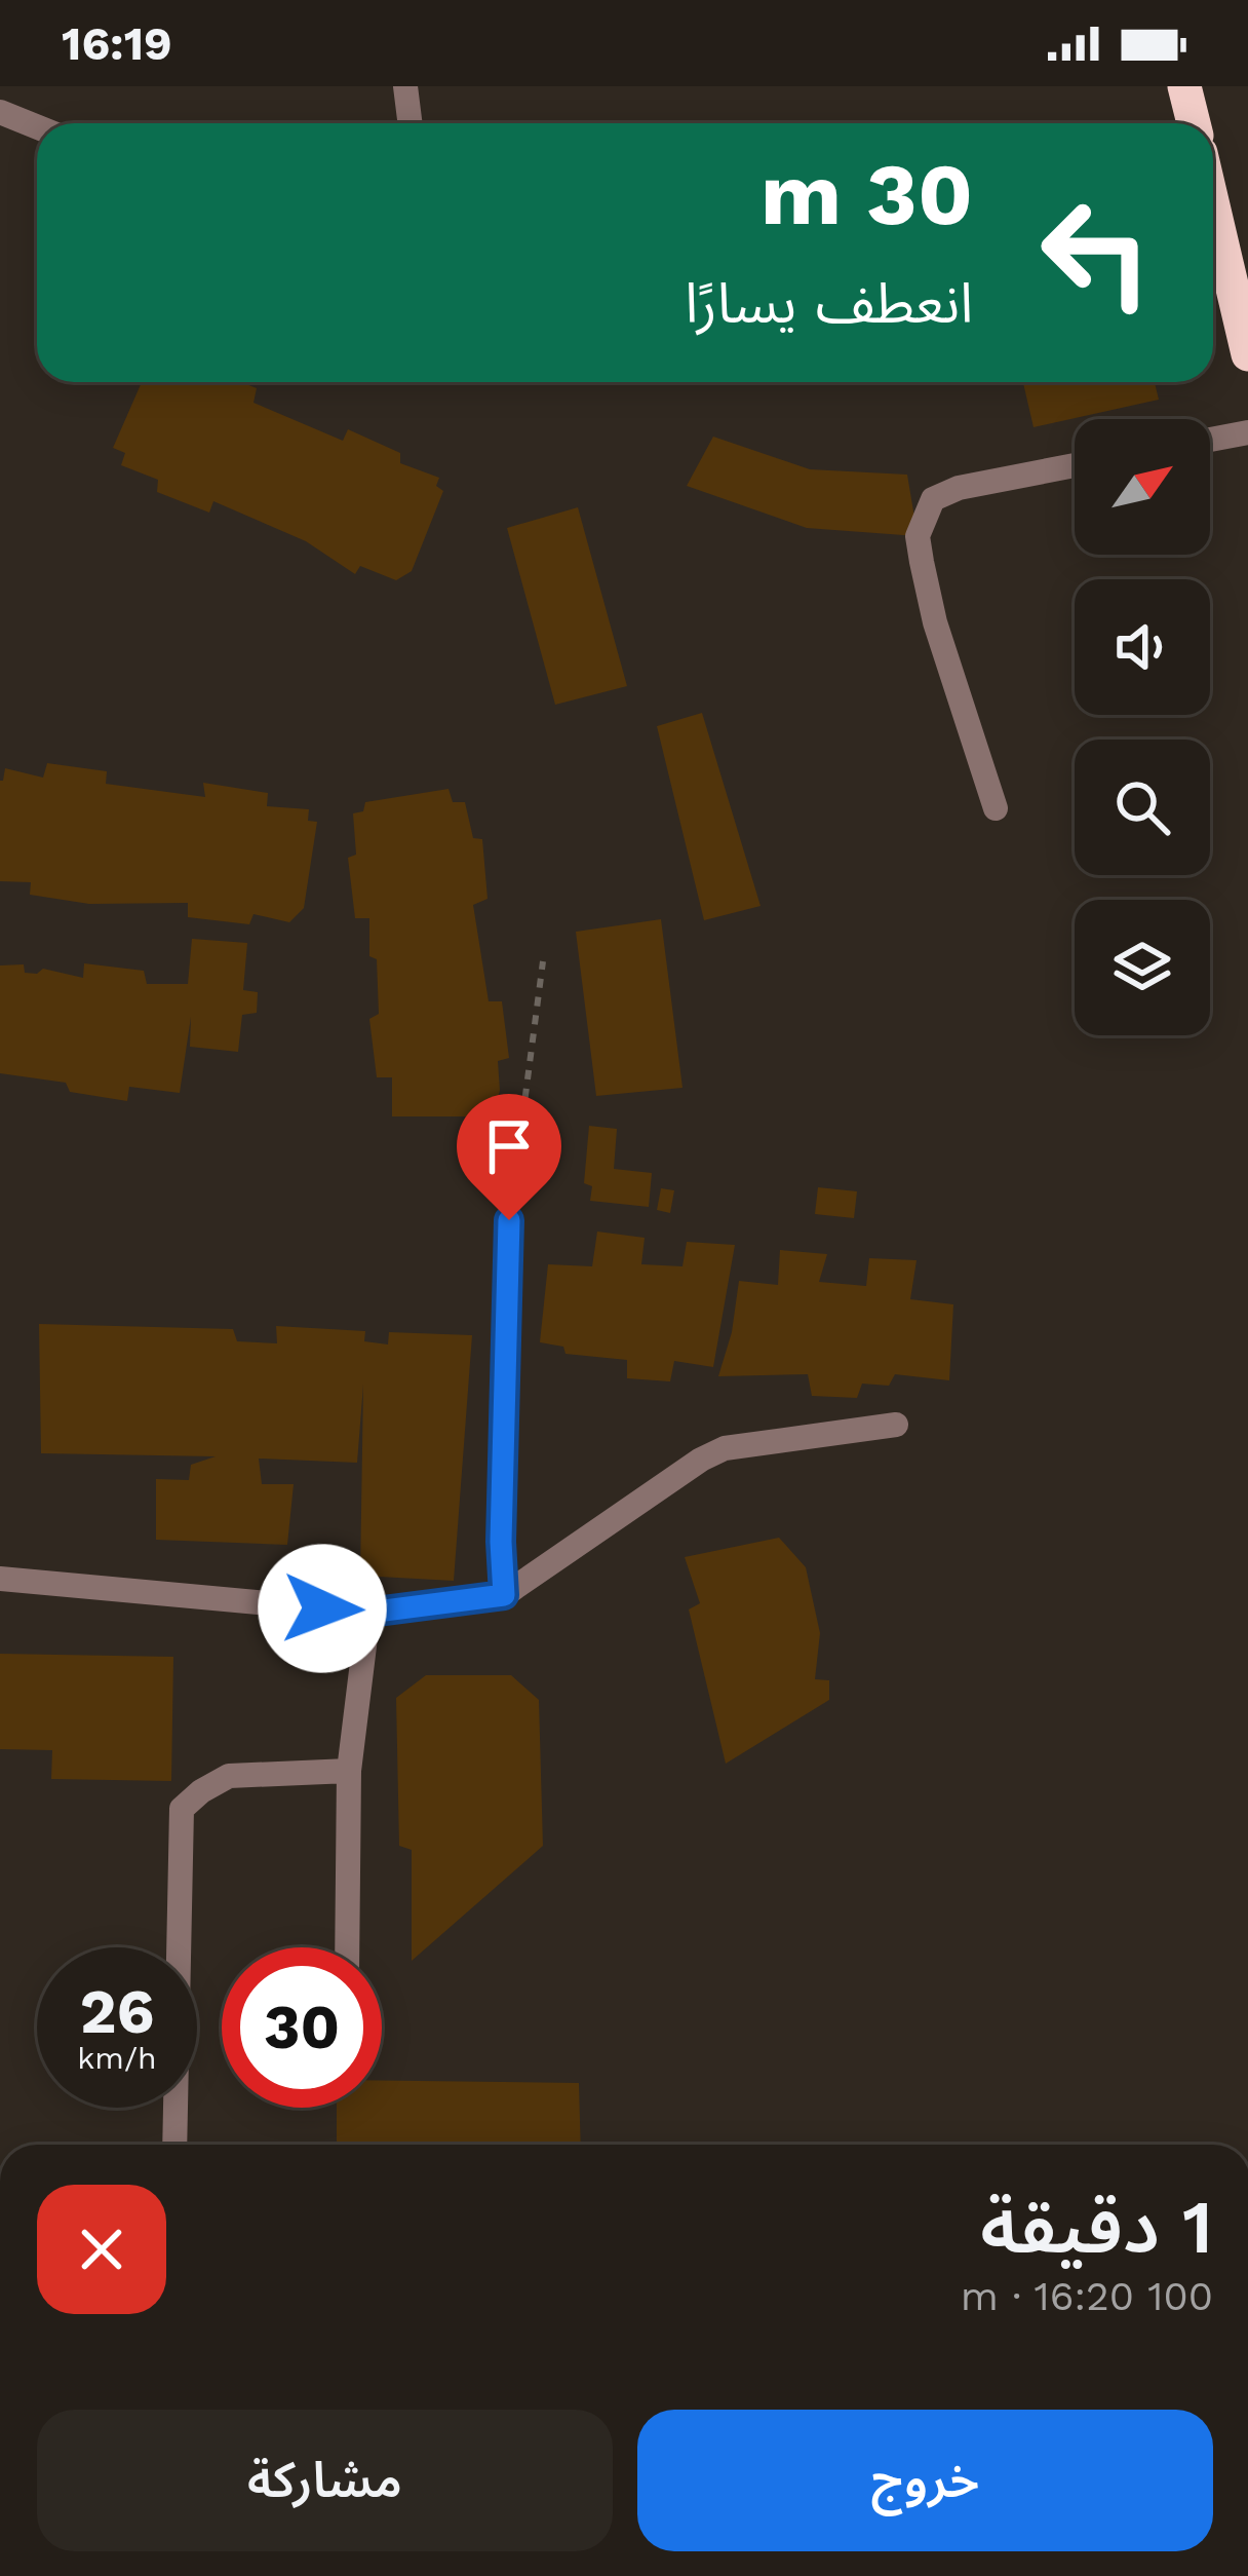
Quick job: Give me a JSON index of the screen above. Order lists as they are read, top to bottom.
{
  "north": "top right",
  "page": {
    "status": "16:19",
    "turn": ["30 m", "انعطف يسارًا"],
    "speed": "26 km/h",
    "limit": "30",
    "heading": ["1 دقيقة", "100 m · 16:20"],
    "buttons": ["خروج", "مشاركة"]
  }
}
